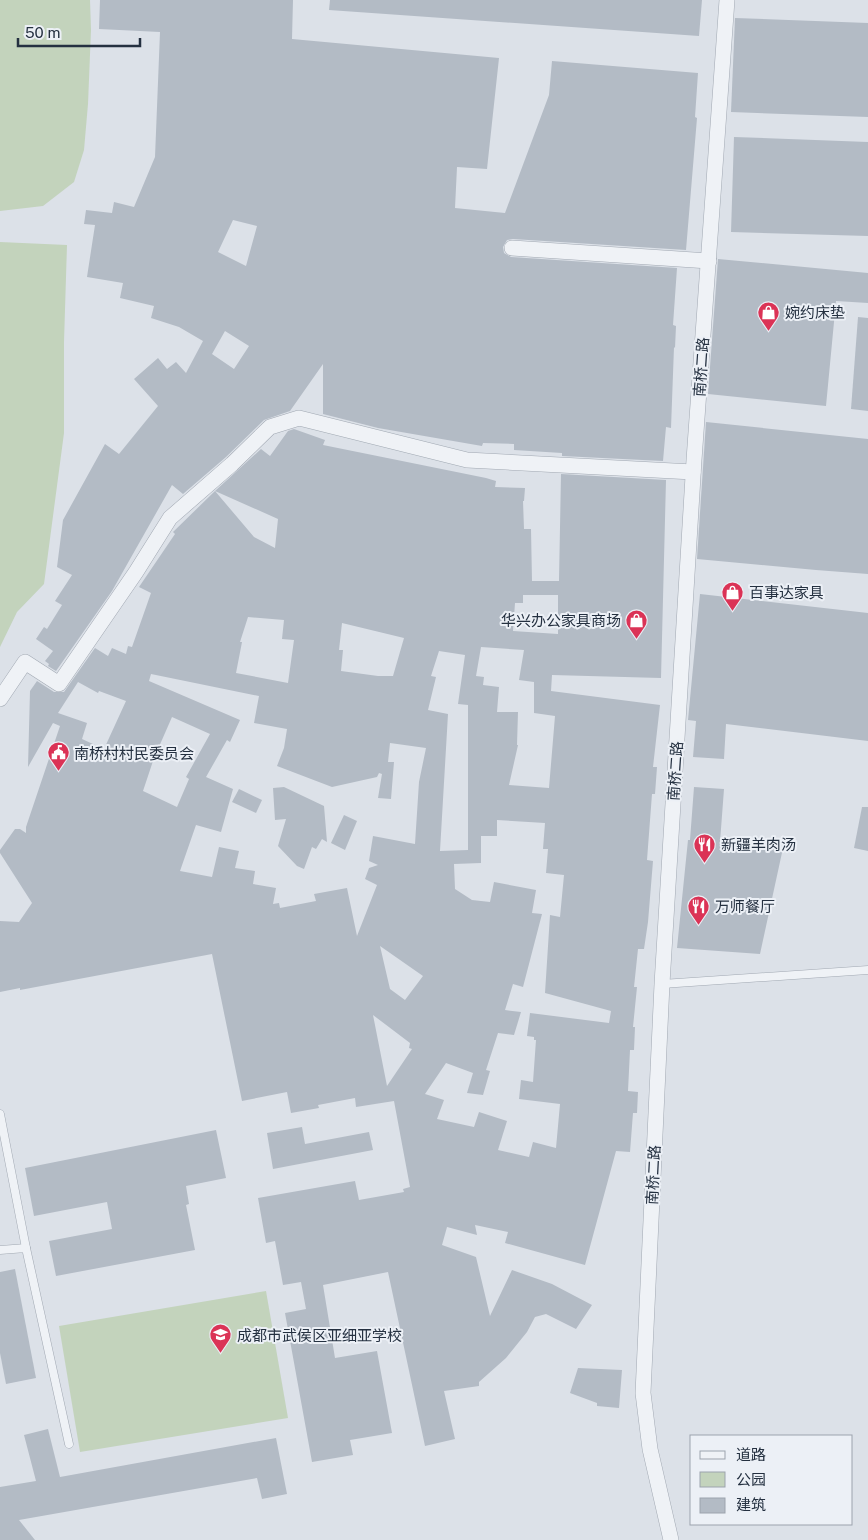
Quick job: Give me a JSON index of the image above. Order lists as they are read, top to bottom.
{
  "streets": {
    "street": ["南桥二路"]
  },
  "places": {
    "shop": ["婉约床垫", "百事达家具", "华兴办公家具商场"],
    "public building": ["南桥村村民委员会"],
    "restaurant": ["新疆羊肉汤", "万师餐厅"],
    "school or university": ["成都市武侯区亚细亚学校"]
  },
  "legend": ["道路", "公园", "建筑"],
  "scale_bar": "50 m"
}
